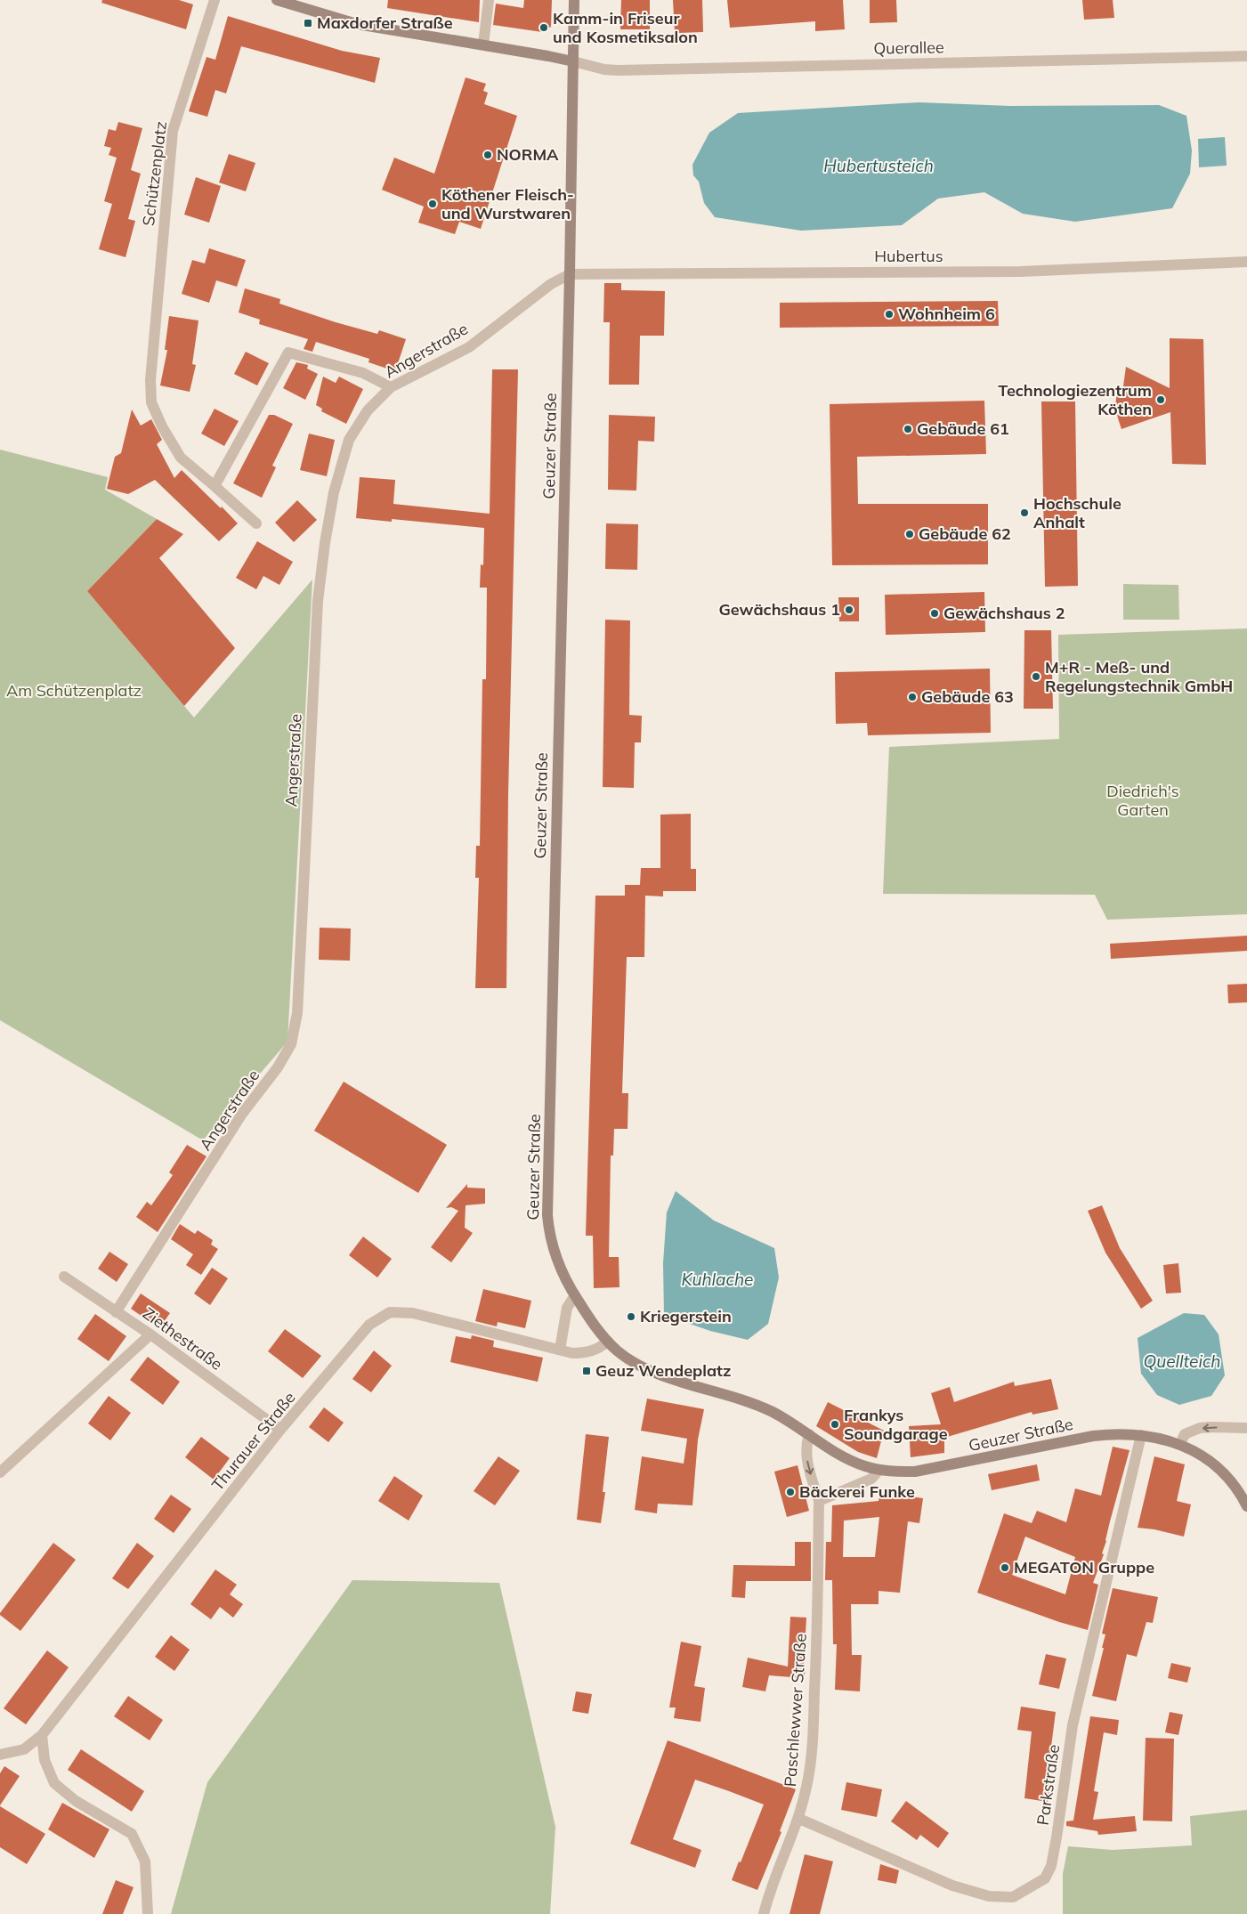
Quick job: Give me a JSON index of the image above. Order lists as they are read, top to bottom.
{
  "streets": {
    "main road": ["Geuzer Straße"],
    "street": [
      "Querallee",
      "Schützenplatz",
      "Hubertus",
      "Angerstraße",
      "Ziethestraße",
      "Thurauer Straße",
      "Paschlewwer Straße",
      "Parkstraße"
    ]
  },
  "crossings": [
    ["Querallee", "Geuzer Straße"],
    ["Hubertus", "Angerstraße"],
    ["Hubertus", "Geuzer Straße"],
    ["Angerstraße", "Geuzer Straße"],
    ["Angerstraße", "Ziethestraße"],
    ["Geuzer Straße", "Thurauer Straße"],
    ["Geuzer Straße", "Paschlewwer Straße"],
    ["Geuzer Straße", "Parkstraße"],
    ["Ziethestraße", "Thurauer Straße"],
    ["Paschlewwer Straße", "Parkstraße"]
  ],
  "water": ["Hubertusteich", "Kuhlache", "Quellteich"],
  "parks": ["Am Schützenplatz", "Diedrich's Garten"],
  "places": {
    "transit": ["Maxdorfer Straße", "Geuz Wendeplatz"],
    "other": [
      "Kamm-in Friseur und Kosmetiksalon",
      "NORMA",
      "Köthener Fleisch- und Wurstwaren",
      "Wohnheim 6",
      "Technologiezentrum Köthen",
      "Gebäude 61",
      "Hochschule Anhalt",
      "Gebäude 62",
      "Gewächshaus 1",
      "Gewächshaus 2",
      "M+R - Meß- und Regelungstechnik GmbH",
      "Gebäude 63",
      "Kriegerstein",
      "Frankys Soundgarage",
      "Bäckerei Funke",
      "MEGATON Gruppe"
    ]
  }
}
